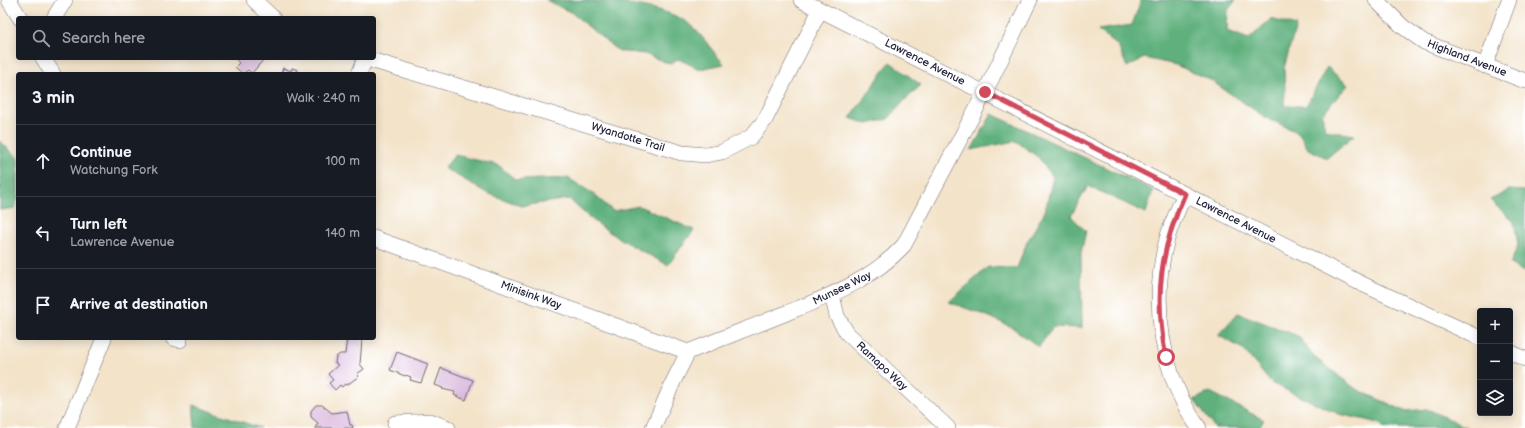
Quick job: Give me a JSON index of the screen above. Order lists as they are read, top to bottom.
{
  "streets": {
    "street": [
      "Highland Avenue",
      "Lawrence Avenue",
      "Wyandotte Trail",
      "Munsee Way",
      "Minisink Way",
      "Ramapo Way"
    ]
  },
  "crossings": [
    ["Lawrence Avenue", "Wyandotte Trail"],
    ["Lawrence Avenue", "Munsee Way"],
    ["Munsee Way", "Minisink Way"],
    ["Munsee Way", "Ramapo Way"]
  ],
  "page": {
    "search": "Search here",
    "heading": ["3 min", "Walk · 240 m"],
    "list": [
      ["Continue", "Watchung Fork", "100 m"],
      ["Turn left", "Lawrence Avenue", "140 m"],
      "Arrive at destination"
    ],
    "map_buttons": ["+", "−"]
  }
}
